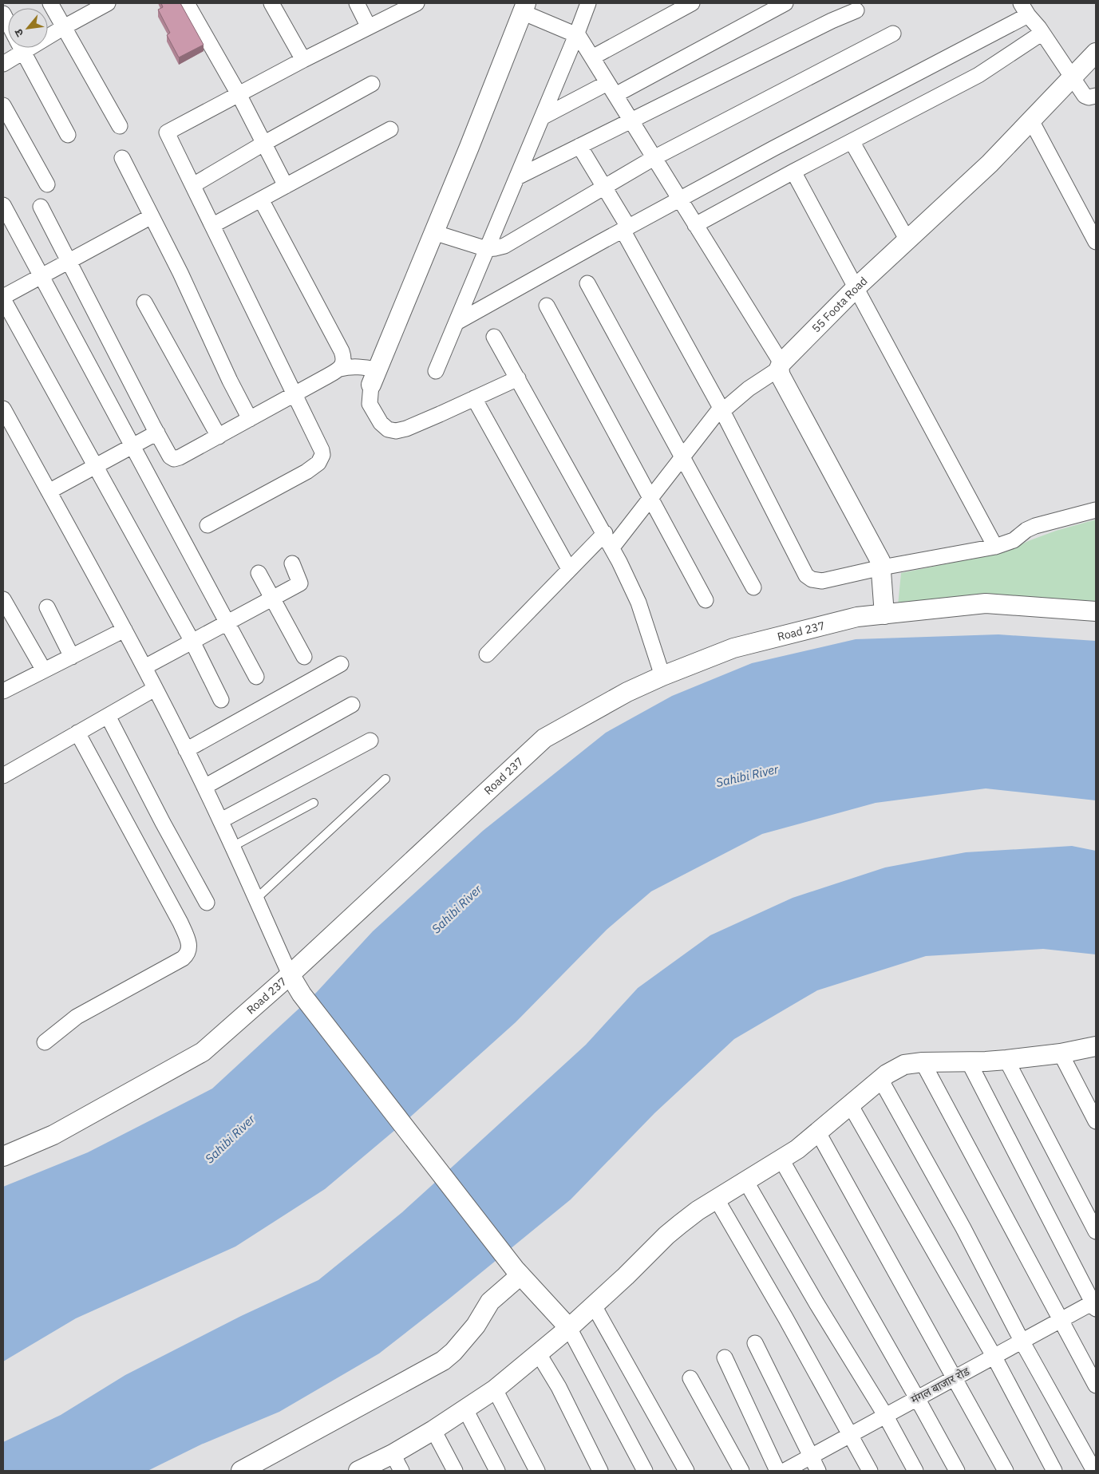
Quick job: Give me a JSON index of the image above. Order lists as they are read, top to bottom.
{
  "streets": {
    "street": ["55 Foota Road", "Road 237", "मंगल बाजार रोड"]
  },
  "water": ["Sahibi River"],
  "north": "bottom left"
}
